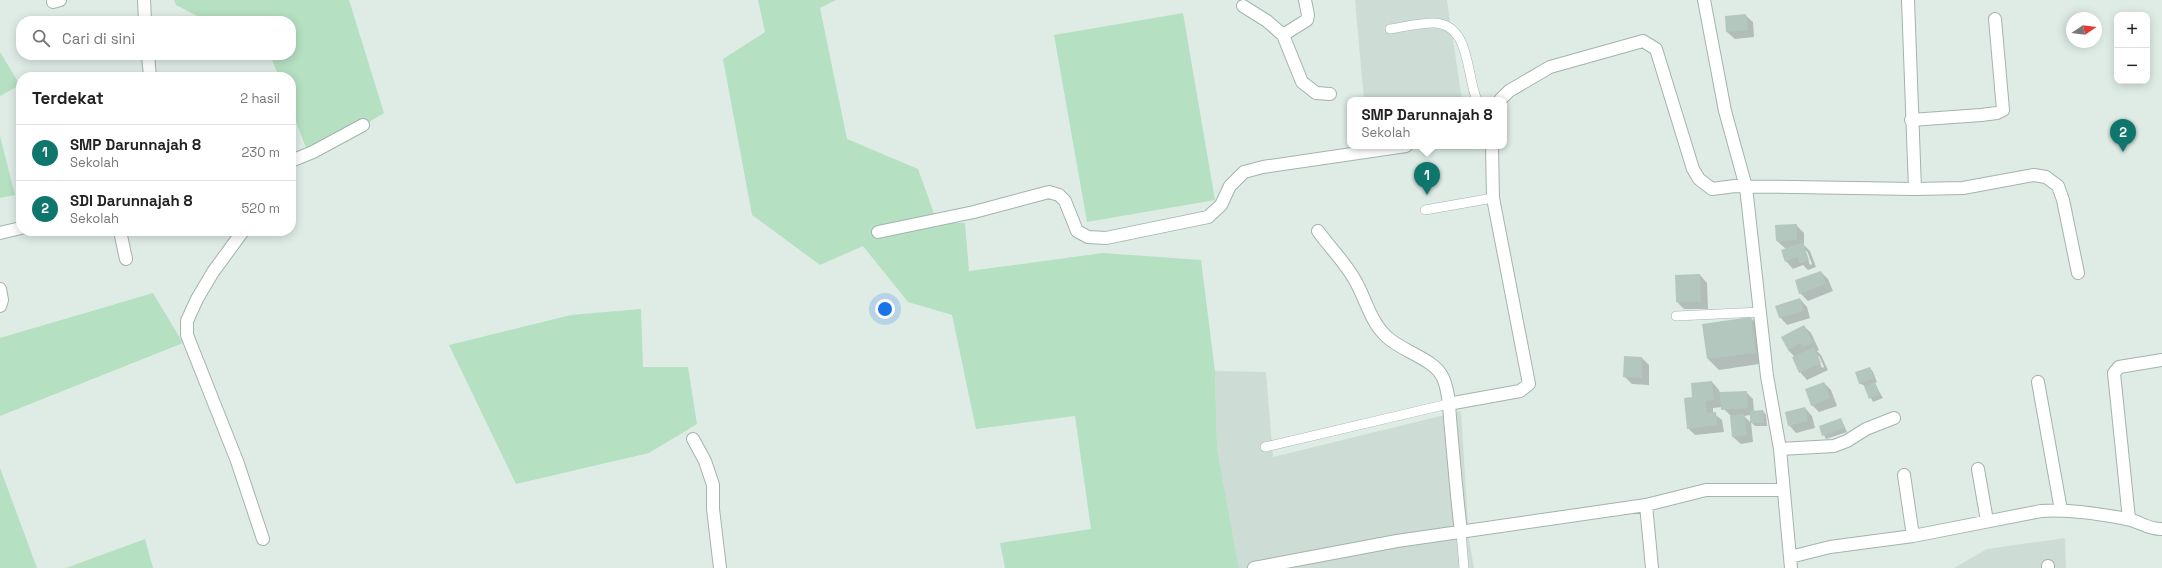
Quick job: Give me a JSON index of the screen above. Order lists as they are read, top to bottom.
{
  "north": "right",
  "page": {
    "map_buttons": ["+", "−"],
    "search": "Cari di sini",
    "heading": ["Terdekat", "2 hasil"],
    "popup": ["SMP Darunnajah 8", "Sekolah"],
    "pins": ["2", "1"],
    "list": [
      {
        "mark": "1",
        "name": "SMP Darunnajah 8",
        "note": "Sekolah",
        "value": "230 m"
      },
      {
        "mark": "2",
        "name": "SDI Darunnajah 8",
        "note": "Sekolah",
        "value": "520 m"
      }
    ]
  }
}
